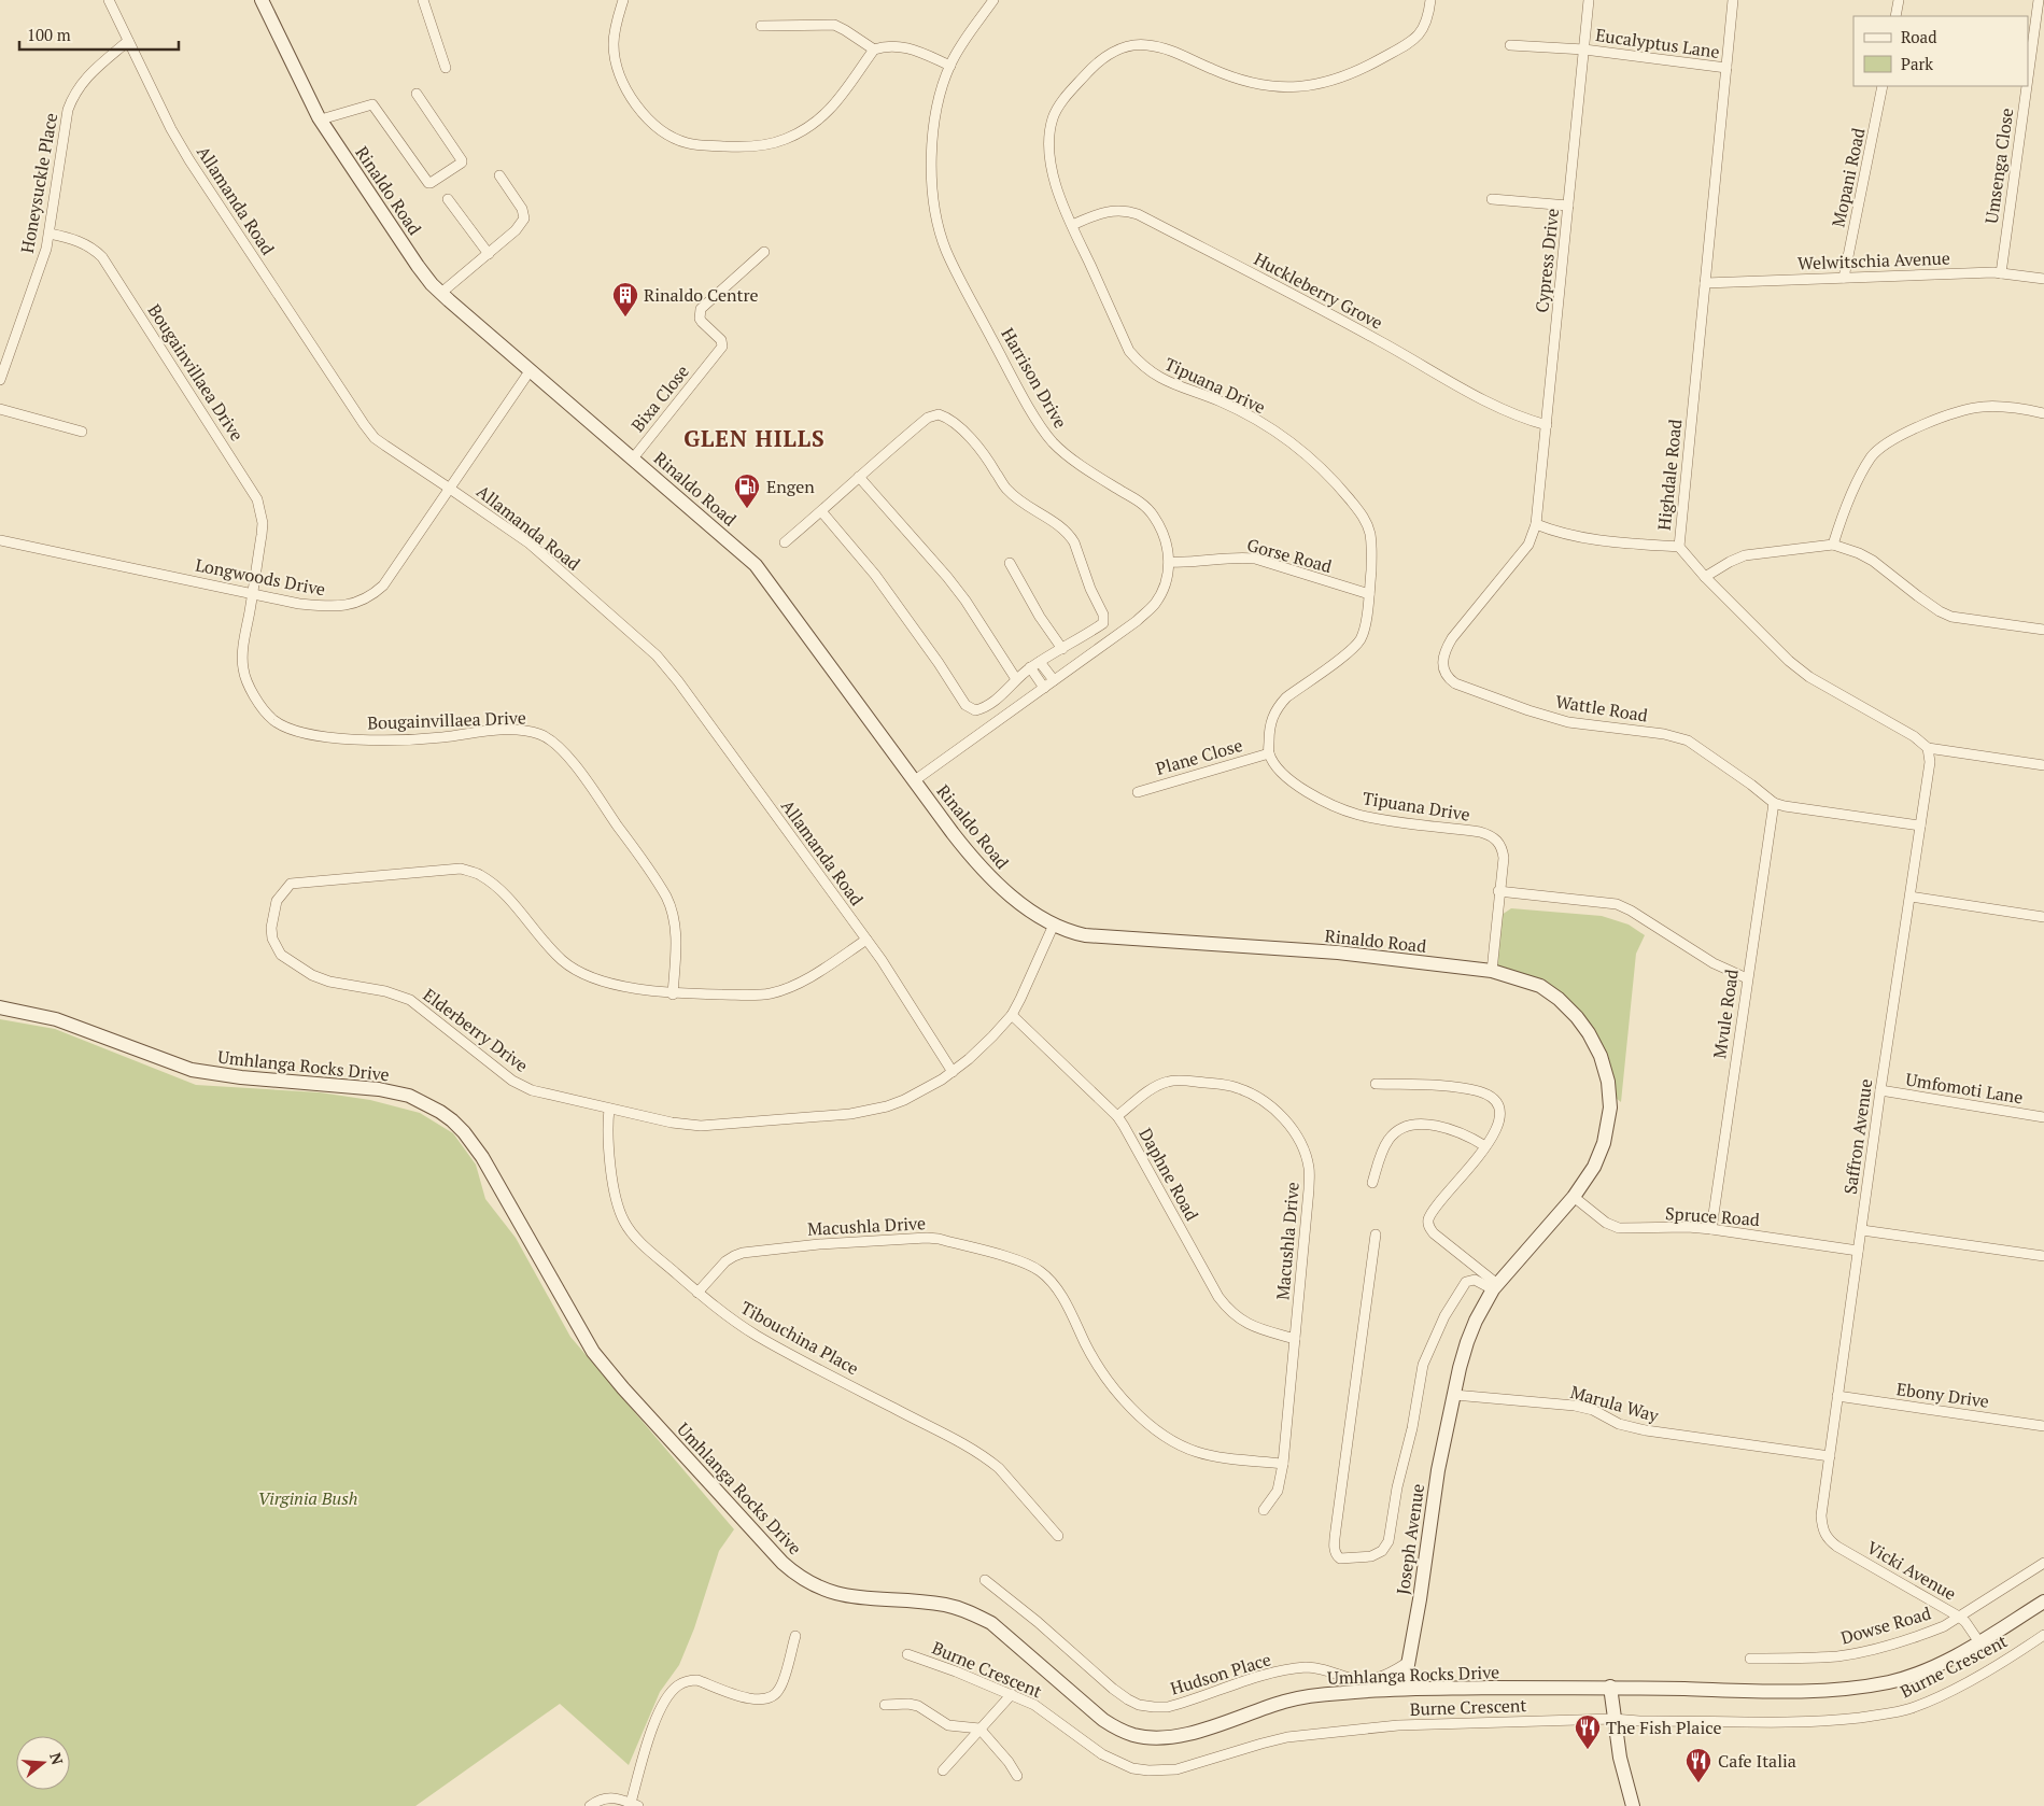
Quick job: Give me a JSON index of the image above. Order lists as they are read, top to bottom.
{
  "streets": {
    "street": [
      "Eucalyptus Lane",
      "Umsenga Close",
      "Mopani Road",
      "Honeysuckle Place",
      "Rinaldo Road",
      "Allamanda Road",
      "Cypress Drive",
      "Welwitschia Avenue",
      "Huckleberry Grove",
      "Bougainvillaea Drive",
      "Harrison Drive",
      "Tipuana Drive",
      "Bixa Close",
      "Highdale Road",
      "Gorse Road",
      "Longwoods Drive",
      "Wattle Road",
      "Plane Close",
      "Mvule Road",
      "Elderberry Drive",
      "Umhlanga Rocks Drive",
      "Umfomoti Lane",
      "Saffron Avenue",
      "Daphne Road",
      "Spruce Road",
      "Macushla Drive",
      "Tibouchina Place",
      "Ebony Drive",
      "Marula Way",
      "Joseph Avenue",
      "Vicki Avenue",
      "Dowse Road",
      "Burne Crescent",
      "Hudson Place"
    ]
  },
  "crossings": [
    ["Eucalyptus Lane", "Cypress Drive"],
    ["Eucalyptus Lane", "Highdale Road"],
    ["Umsenga Close", "Welwitschia Avenue"],
    ["Mopani Road", "Welwitschia Avenue"],
    ["Honeysuckle Place", "Allamanda Road"],
    ["Honeysuckle Place", "Bougainvillaea Drive"],
    ["Rinaldo Road", "Harrison Drive"],
    ["Rinaldo Road", "Tipuana Drive"],
    ["Rinaldo Road", "Bixa Close"],
    ["Rinaldo Road", "Longwoods Drive"],
    ["Rinaldo Road", "Elderberry Drive"],
    ["Rinaldo Road", "Spruce Road"],
    ["Rinaldo Road", "Marula Way"],
    ["Rinaldo Road", "Joseph Avenue"],
    ["Allamanda Road", "Longwoods Drive"],
    ["Allamanda Road", "Elderberry Drive"],
    ["Cypress Drive", "Huckleberry Grove"],
    ["Cypress Drive", "Wattle Road"],
    ["Welwitschia Avenue", "Highdale Road"],
    ["Huckleberry Grove", "Tipuana Drive"],
    ["Bougainvillaea Drive", "Longwoods Drive"],
    ["Bougainvillaea Drive", "Elderberry Drive"],
    ["Harrison Drive", "Gorse Road"],
    ["Tipuana Drive", "Gorse Road"],
    ["Tipuana Drive", "Plane Close"],
    ["Highdale Road", "Saffron Avenue"],
    ["Wattle Road", "Mvule Road"],
    ["Wattle Road", "Saffron Avenue"],
    ["Mvule Road", "Spruce Road"],
    ["Elderberry Drive", "Daphne Road"],
    ["Elderberry Drive", "Tibouchina Place"],
    ["Umhlanga Rocks Drive", "Joseph Avenue"],
    ["Umhlanga Rocks Drive", "Vicki Avenue"],
    ["Umfomoti Lane", "Saffron Avenue"],
    ["Saffron Avenue", "Spruce Road"],
    ["Saffron Avenue", "Ebony Drive"],
    ["Saffron Avenue", "Marula Way"],
    ["Saffron Avenue", "Vicki Avenue"],
    ["Daphne Road", "Macushla Drive"],
    ["Macushla Drive", "Tibouchina Place"],
    ["Marula Way", "Joseph Avenue"],
    ["Joseph Avenue", "Hudson Place"],
    ["Vicki Avenue", "Dowse Road"]
  ],
  "districts": ["GLEN HILLS"],
  "parks": ["Virginia Bush"],
  "places": {
    "building": ["Rinaldo Centre"],
    "fuel station": ["Engen"],
    "restaurant": ["The Fish Plaice", "Cafe Italia"]
  },
  "legend": ["Road", "Park"],
  "scale_bar": "100 m",
  "north": "right"
}
